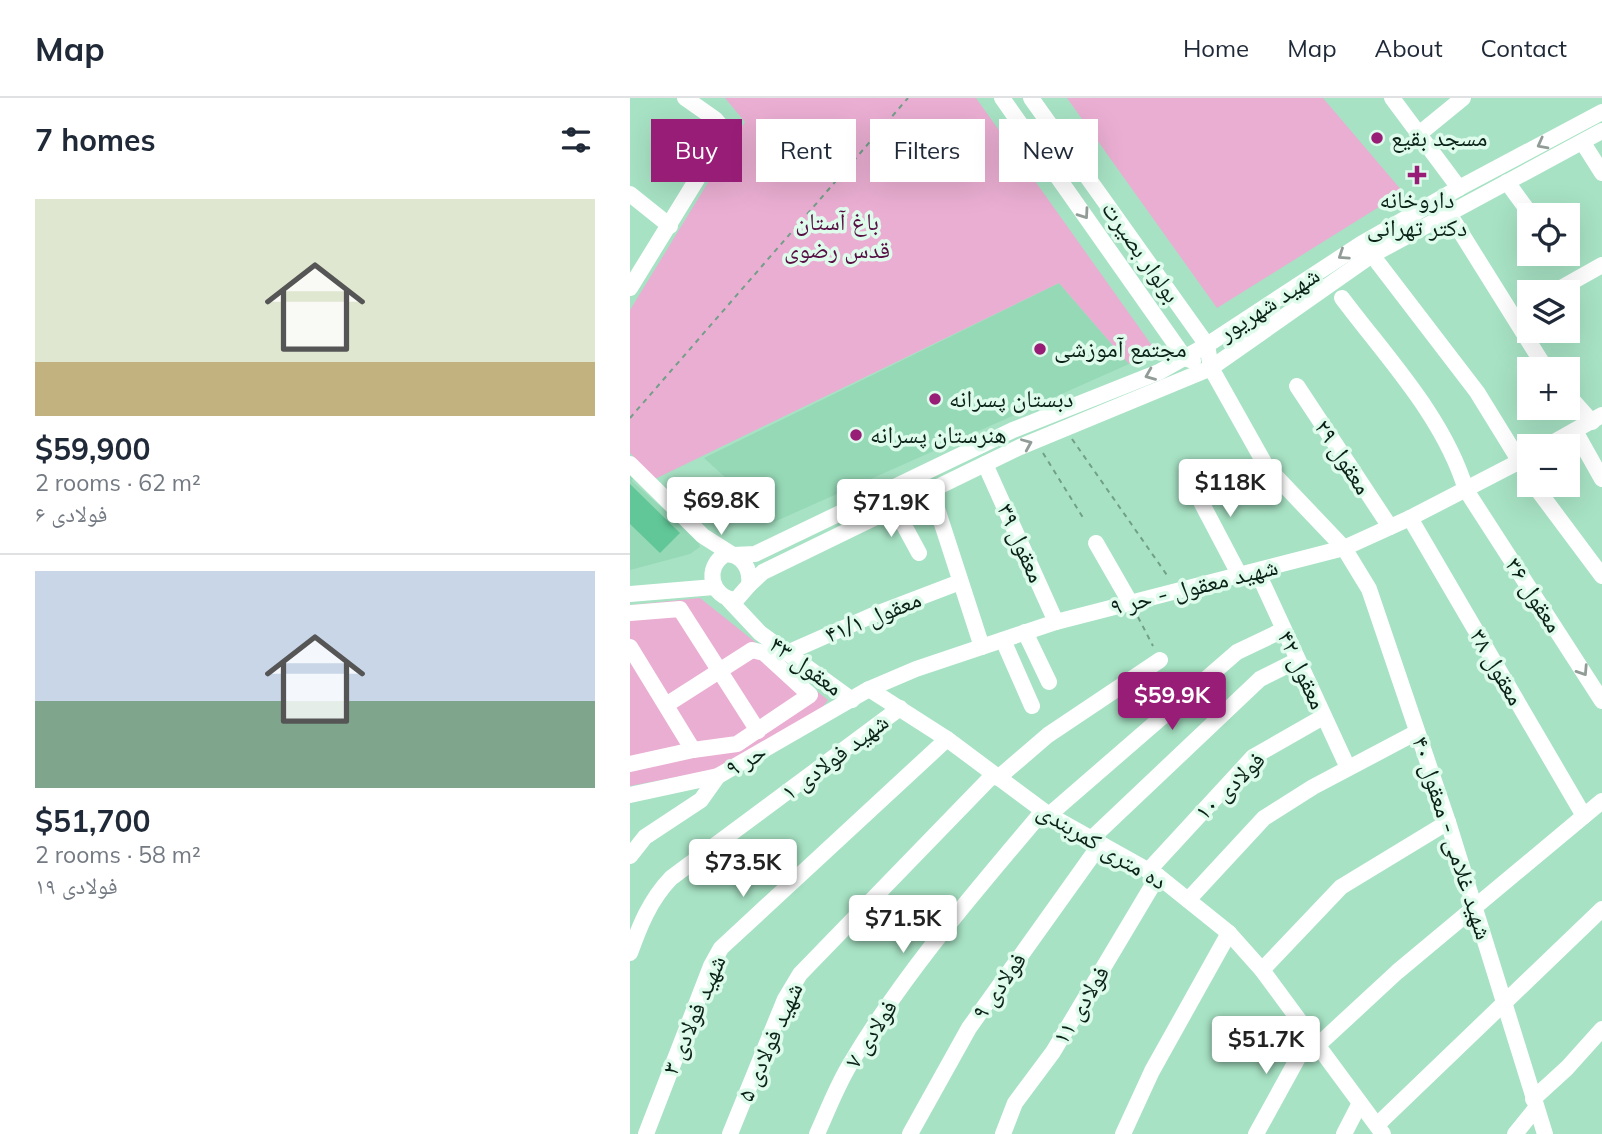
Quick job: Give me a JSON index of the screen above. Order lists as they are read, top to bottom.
{
  "streets": {
    "street": [
      "بولوار بصیرت",
      "شهید شهریور",
      "معقول ۲۹",
      "معقول ۳۹",
      "شهید معقول - حر ۹",
      "معقول ۳۶",
      "معقول ۴۱/۱",
      "معقول ۴۳",
      "معقول ۳۸",
      "معقول ۴۲",
      "شهید فولادی ۱",
      "حر ۹",
      "فولادی ۱۰",
      "شهید غلامی - معقول ۴۰",
      "ده متری کمربندی",
      "فولادی ۹",
      "فولادی ۱۱",
      "شهید فولادی ۳",
      "فولادی ۷",
      "شهید فولادی ۵"
    ]
  },
  "crossings": [
    ["بولوار بصیرت", "شهید شهریور"],
    ["بولوار بصیرت", "شهید غلامی - معقول ۴۰"],
    ["شهید شهریور", "معقول ۳۹"],
    ["شهید شهریور", "معقول ۴۳"],
    ["شهید شهریور", "شهید غلامی - معقول ۴۰"],
    ["معقول ۲۹", "شهید معقول - حر ۹"],
    ["معقول ۳۹", "شهید معقول - حر ۹"],
    ["شهید معقول - حر ۹", "معقول ۳۶"],
    ["شهید معقول - حر ۹", "معقول ۴۳"],
    ["شهید معقول - حر ۹", "معقول ۳۸"],
    ["شهید معقول - حر ۹", "معقول ۴۲"],
    ["شهید معقول - حر ۹", "حر ۹"],
    ["شهید معقول - حر ۹", "شهید غلامی - معقول ۴۰"],
    ["شهید معقول - حر ۹", "ده متری کمربندی"],
    ["معقول ۴۱/۱", "معقول ۴۳"],
    ["معقول ۴۳", "حر ۹"],
    ["معقول ۴۲", "فولادی ۱۰"],
    ["معقول ۴۲", "فولادی ۹"],
    ["معقول ۴۲", "فولادی ۷"],
    ["شهید فولادی ۱", "ده متری کمربندی"],
    ["فولادی ۱۰", "ده متری کمربندی"],
    ["فولادی ۱۰", "فولادی ۱۱"],
    ["ده متری کمربندی", "فولادی ۹"],
    ["ده متری کمربندی", "فولادی ۱۱"],
    ["ده متری کمربندی", "شهید فولادی ۳"],
    ["ده متری کمربندی", "فولادی ۷"],
    ["ده متری کمربندی", "شهید فولادی ۵"]
  ],
  "parks": ["باغ آستان قدس رضوی"],
  "places": {
    "other": [
      "مسجد بقیع",
      "مجتمع آموزشی",
      "دبستان پسرانه",
      "هنرستان پسرانه"
    ],
    "health": ["داروخانه دکتر تهرانی"]
  },
  "page": {
    "header": "Map",
    "nav": [
      "Home",
      "Map",
      "About",
      "Contact"
    ],
    "heading": "7 homes",
    "chip": [
      "Buy",
      "Rent",
      "Filters",
      "New"
    ],
    "list": [
      {
        "name": "$59,900",
        "note": "2 rooms · 62 m² · فولادی ۶"
      },
      {
        "name": "$51,700",
        "note": "2 rooms · 58 m² · فولادی ۱۹"
      }
    ],
    "map_buttons": ["+", "−"],
    "price": [
      "$118K",
      "$69.8K",
      "$71.9K",
      "$59.9K",
      "$73.5K",
      "$71.5K",
      "$51.7K"
    ]
  }
}
